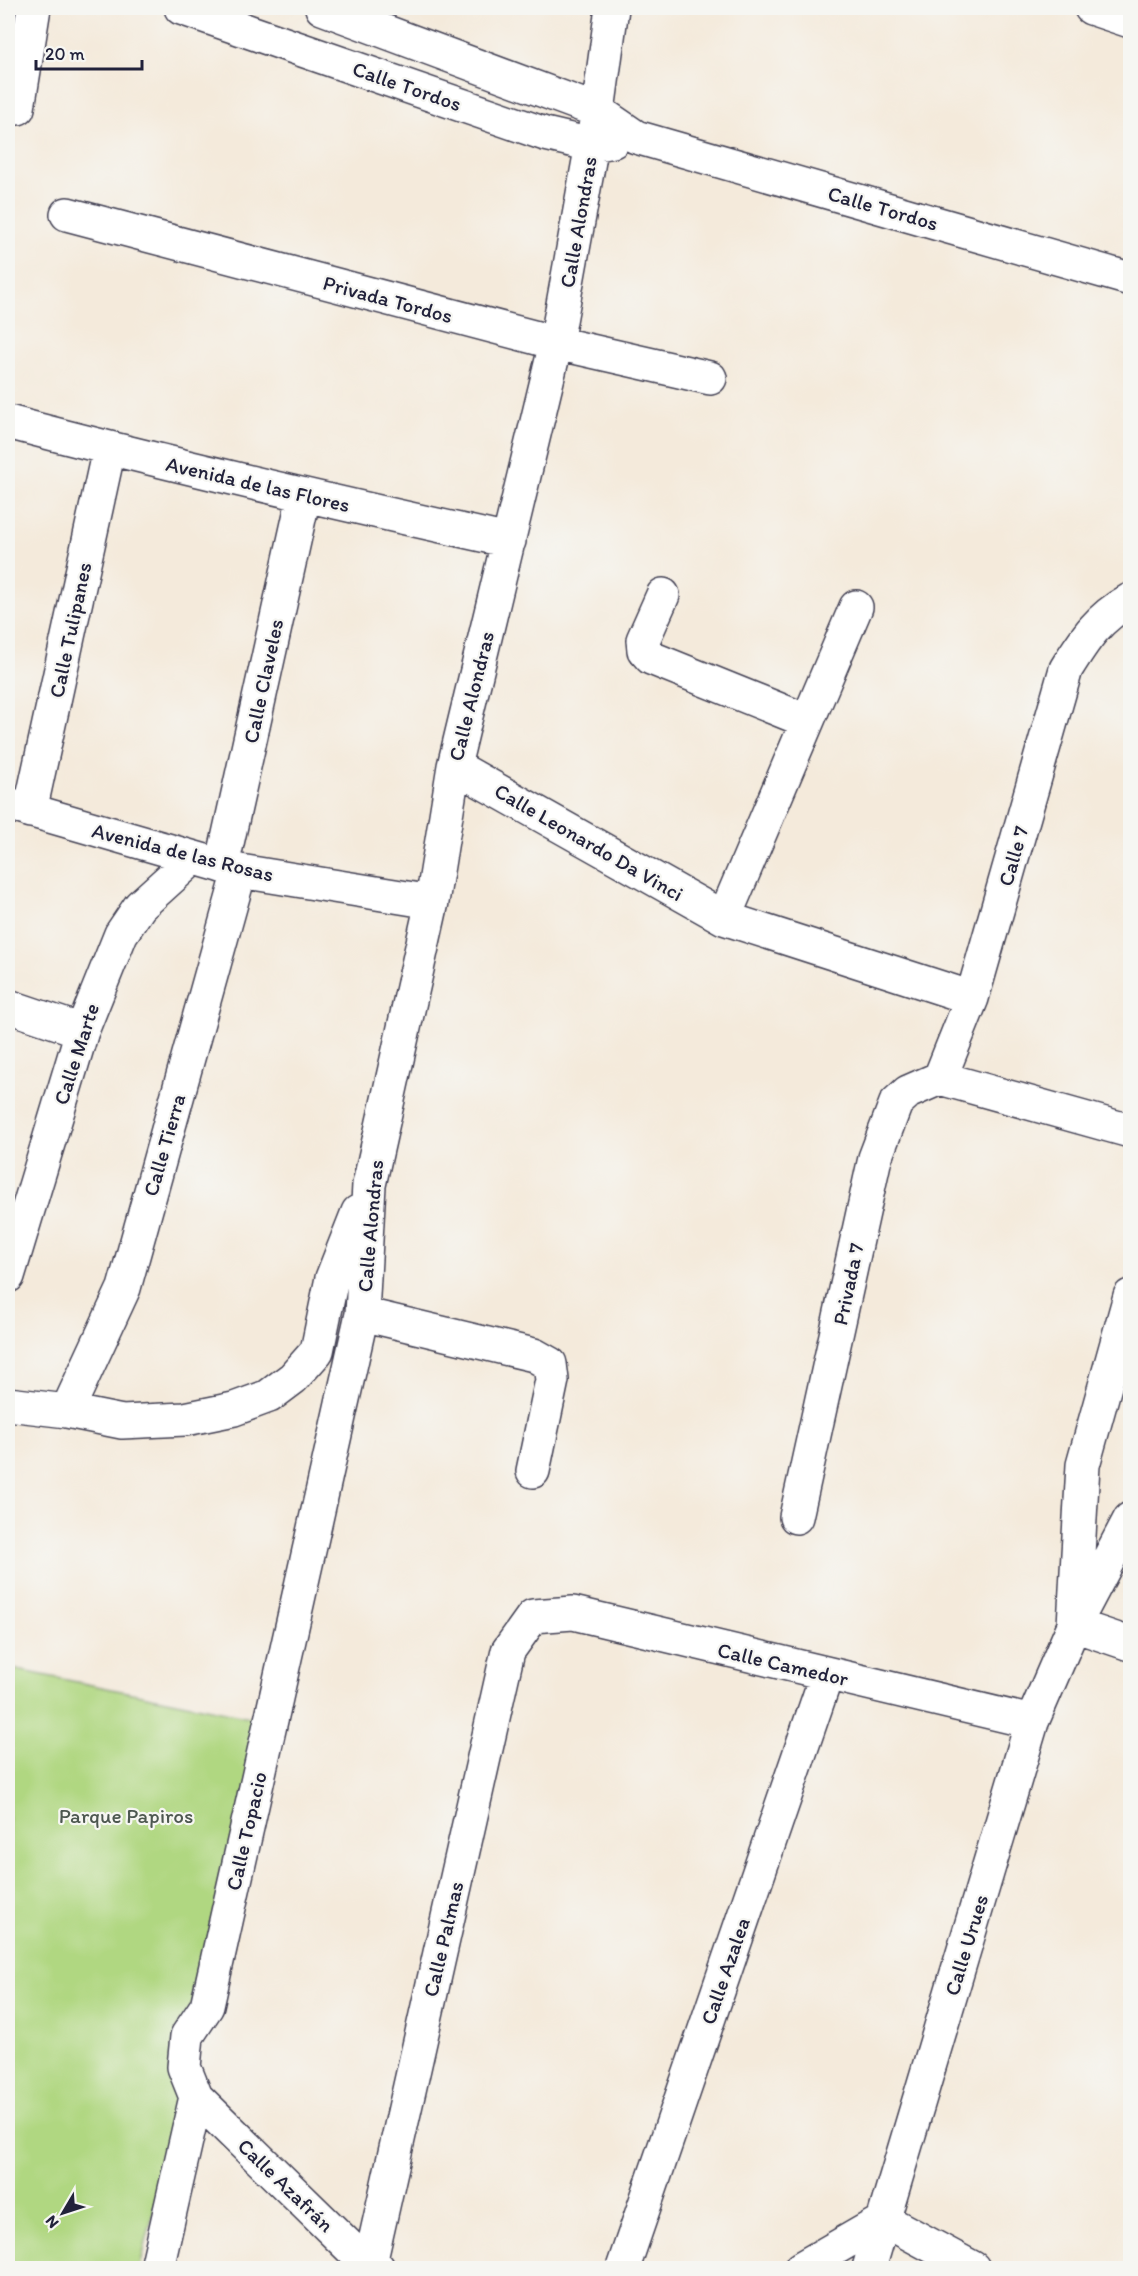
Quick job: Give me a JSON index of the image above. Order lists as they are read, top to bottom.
{
  "streets": {
    "street": [
      "Calle Tordos",
      "Calle Alondras",
      "Privada Tordos",
      "Avenida de las Flores",
      "Calle Tulipanes",
      "Calle Claveles",
      "Calle Leonardo Da Vinci",
      "Avenida de las Rosas",
      "Calle 7",
      "Calle Marte",
      "Calle Tierra",
      "Privada 7",
      "Calle Camedor",
      "Calle Topacio",
      "Calle Palmas",
      "Calle Urues",
      "Calle Azalea",
      "Calle Azafrán"
    ]
  },
  "crossings": [
    ["Calle Tordos", "Calle Alondras"],
    ["Calle Alondras", "Privada Tordos"],
    ["Calle Alondras", "Avenida de las Flores"],
    ["Calle Alondras", "Calle Leonardo Da Vinci"],
    ["Calle Alondras", "Avenida de las Rosas"],
    ["Calle Alondras", "Calle Topacio"],
    ["Avenida de las Flores", "Calle Tulipanes"],
    ["Avenida de las Flores", "Calle Claveles"],
    ["Calle Tulipanes", "Avenida de las Rosas"],
    ["Calle Claveles", "Avenida de las Rosas"],
    ["Calle Claveles", "Calle Marte"],
    ["Calle Claveles", "Calle Tierra"],
    ["Calle Leonardo Da Vinci", "Calle 7"],
    ["Avenida de las Rosas", "Calle Marte"],
    ["Avenida de las Rosas", "Calle Tierra"],
    ["Calle 7", "Privada 7"],
    ["Calle Marte", "Calle Tierra"],
    ["Calle Camedor", "Calle Palmas"],
    ["Calle Camedor", "Calle Urues"],
    ["Calle Camedor", "Calle Azalea"],
    ["Calle Topacio", "Calle Azafrán"],
    ["Calle Palmas", "Calle Azafrán"]
  ],
  "parks": ["Parque Papiros"],
  "scale_bar": "20 m",
  "north": "bottom left"
}
